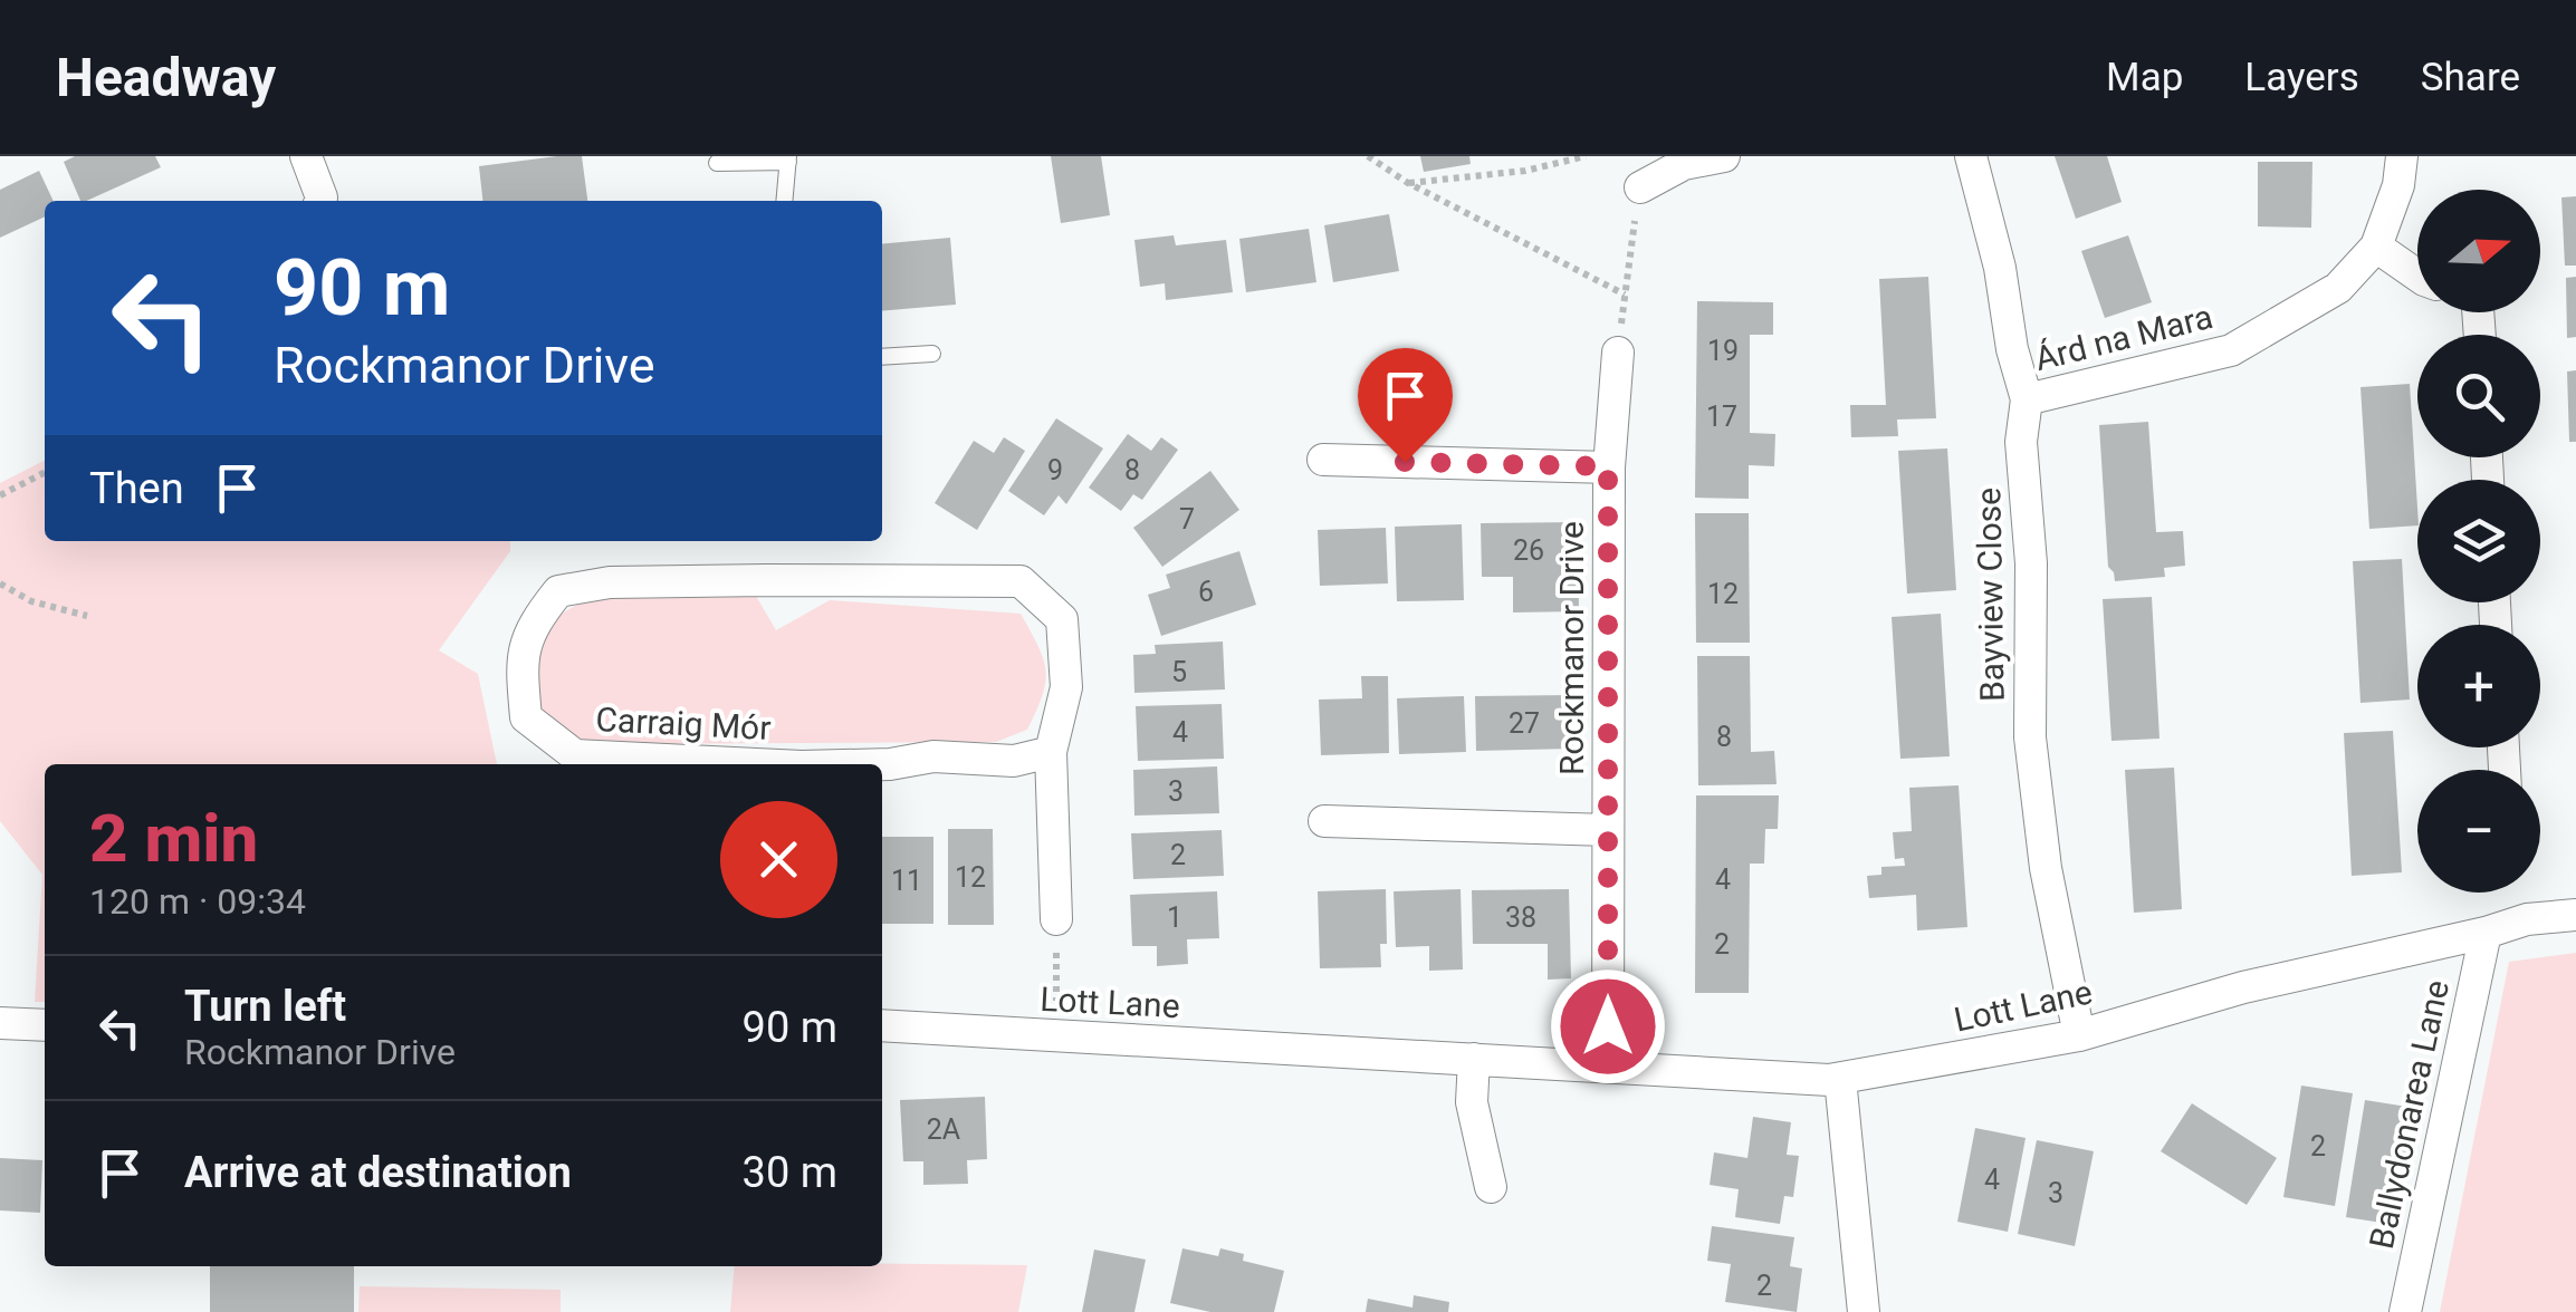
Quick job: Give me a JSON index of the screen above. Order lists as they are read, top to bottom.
{
  "streets": {
    "street": [
      "Árd na Mara",
      "Bayview Close",
      "Rockmanor Drive",
      "Carraig Mór",
      "Lott Lane",
      "Ballydonarea Lane"
    ]
  },
  "crossings": [
    ["Árd na Mara", "Bayview Close"],
    ["Bayview Close", "Lott Lane"],
    ["Rockmanor Drive", "Lott Lane"],
    ["Lott Lane", "Ballydonarea Lane"]
  ],
  "house_numbers": [
    "19",
    "17",
    "9",
    "8",
    "7",
    "26",
    "6",
    "12",
    "5",
    "27",
    "4",
    "8",
    "3",
    "2",
    "12",
    "4",
    "11",
    "1",
    "38",
    "2",
    "2A",
    "2",
    "4",
    "3",
    "2"
  ],
  "north": "right",
  "page": {
    "header": "Headway",
    "nav": ["Map", "Layers", "Share"],
    "map_buttons": ["+", "−"],
    "turn": ["90 m", "Rockmanor Drive"],
    "then": "Then",
    "heading": ["2 min", "120 m · 09:34"],
    "list": [
      {
        "name": "Turn left",
        "note": "Rockmanor Drive",
        "value": "90 m"
      },
      {
        "name": "Arrive at destination",
        "value": "30 m"
      }
    ]
  }
}
